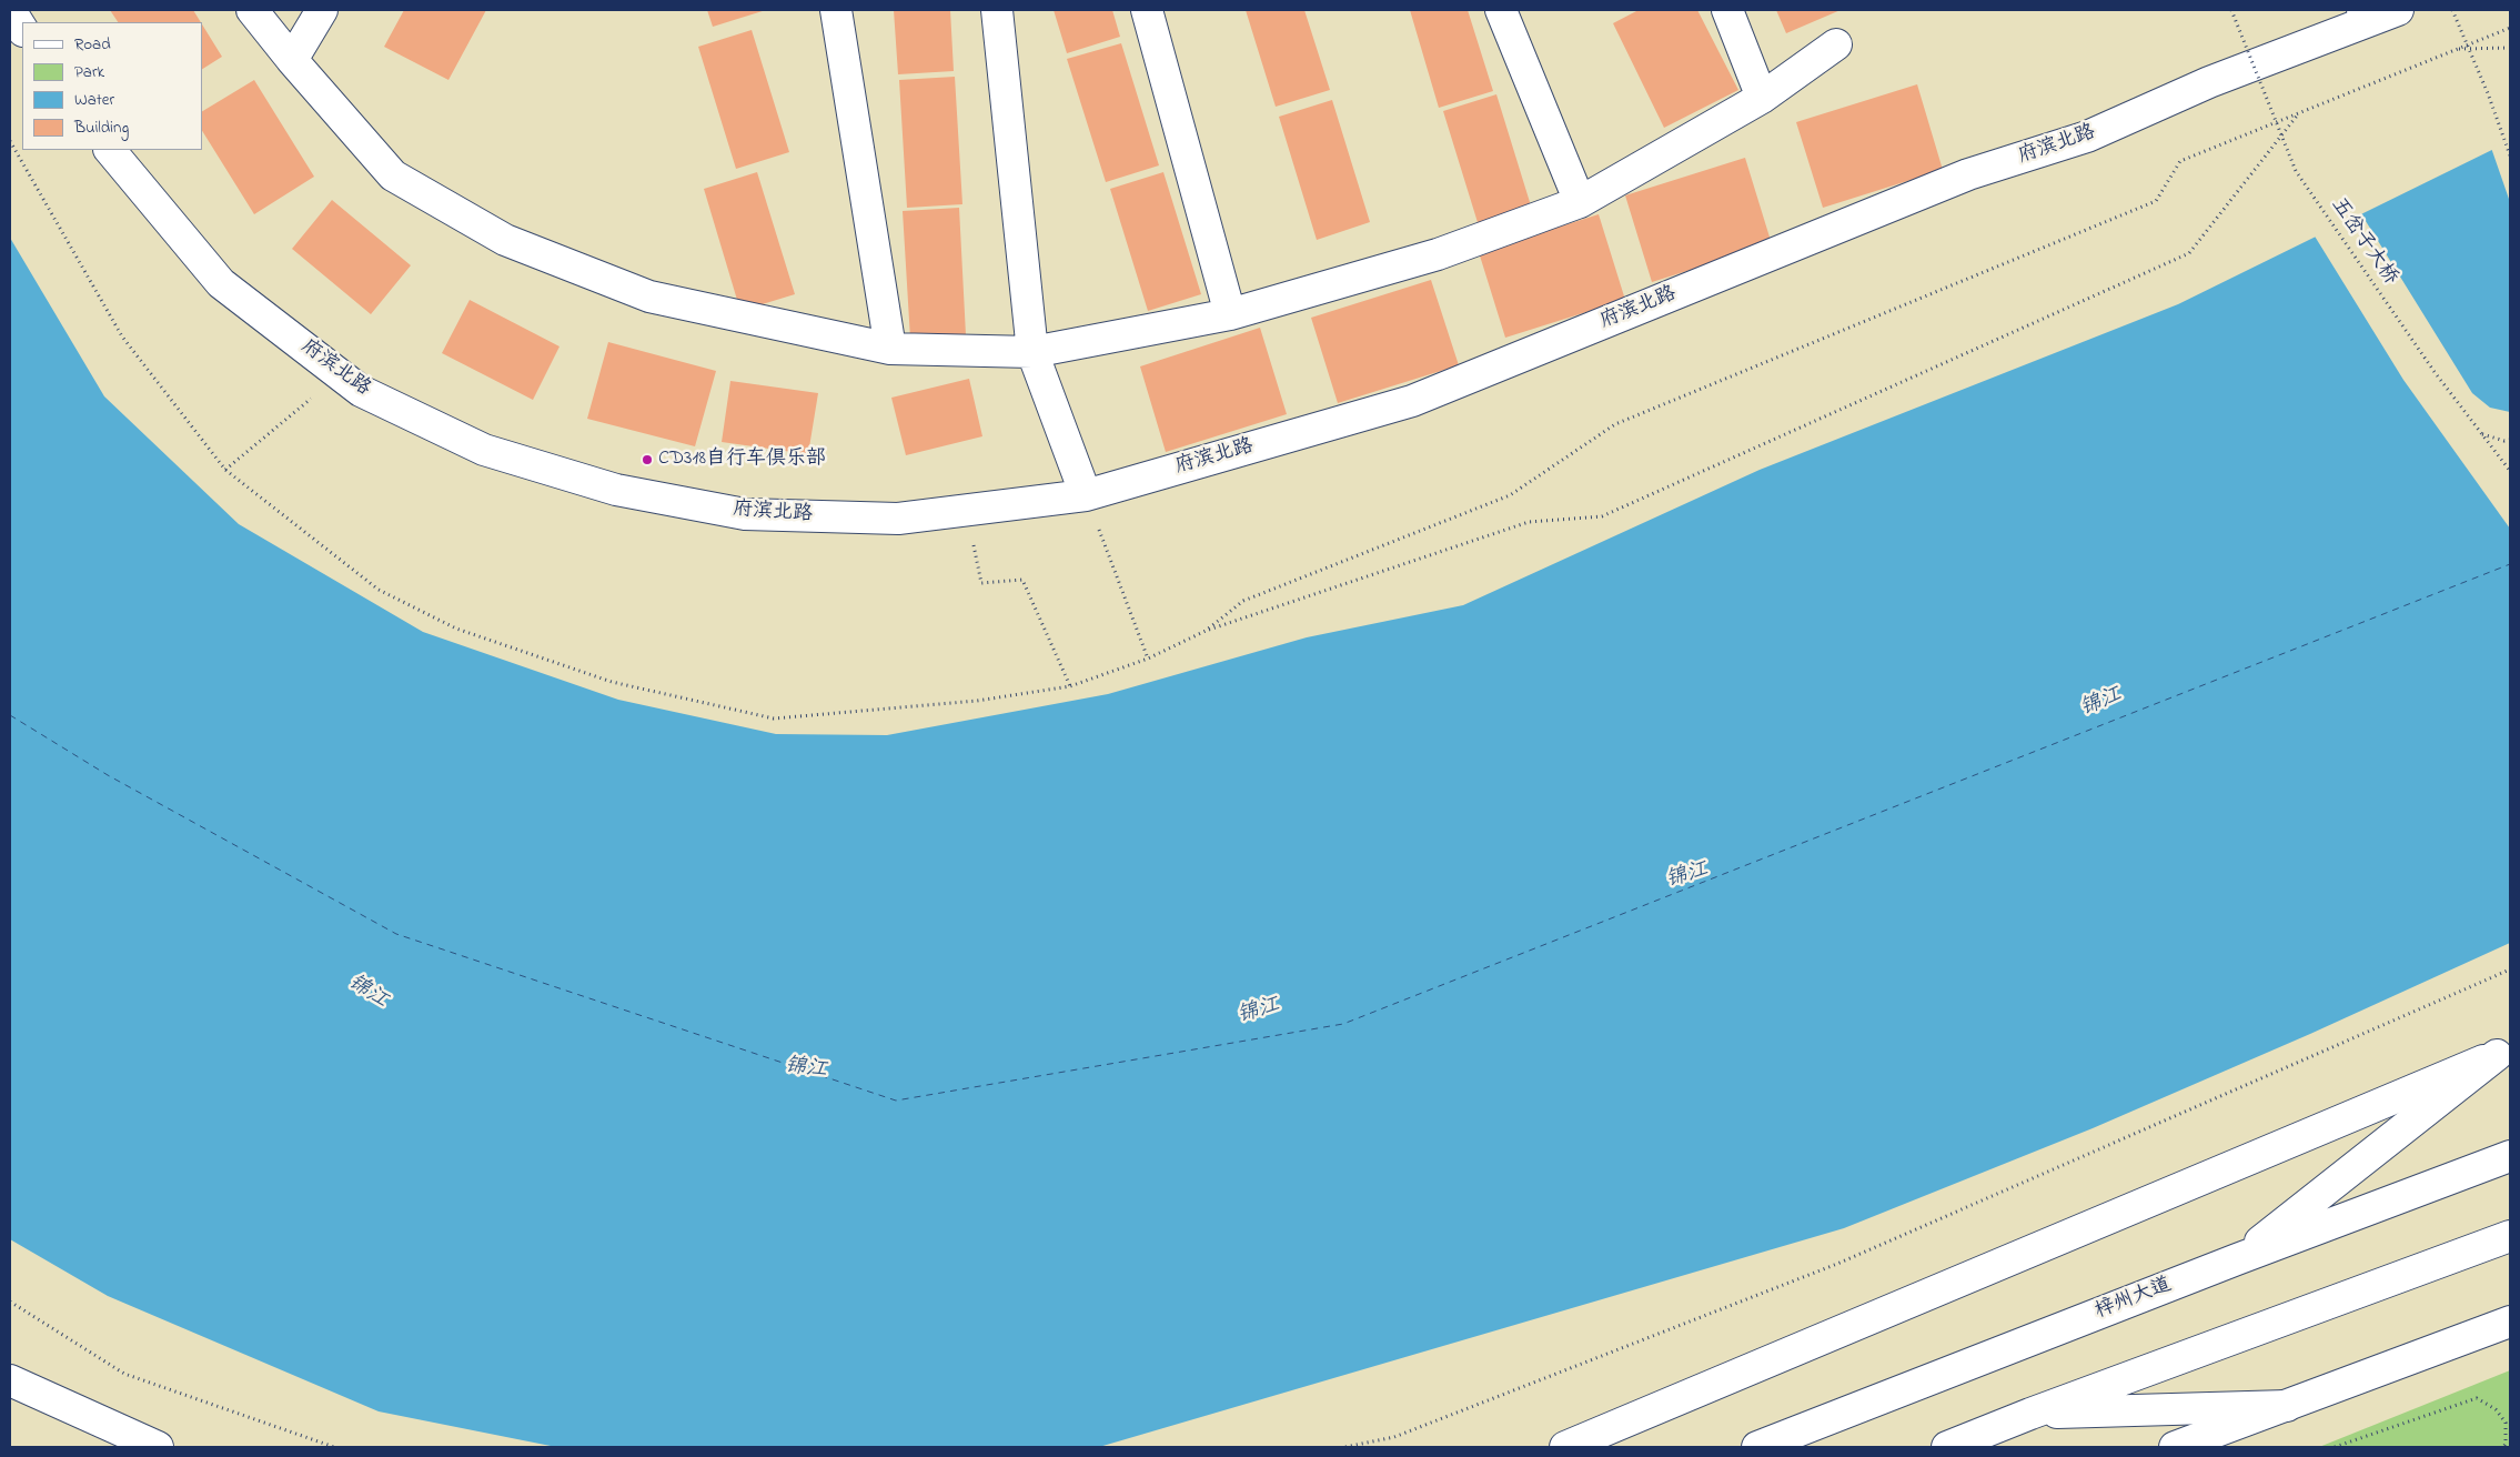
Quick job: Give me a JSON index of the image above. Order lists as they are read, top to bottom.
{
  "streets": {
    "main road": ["府滨北路", "梓州大道"],
    "path": ["五岔子大桥"]
  },
  "water": ["锦江"],
  "places": ["CD318自行车俱乐部"],
  "legend": [
    "Road",
    "Park",
    "Water",
    "Building"
  ]
}
